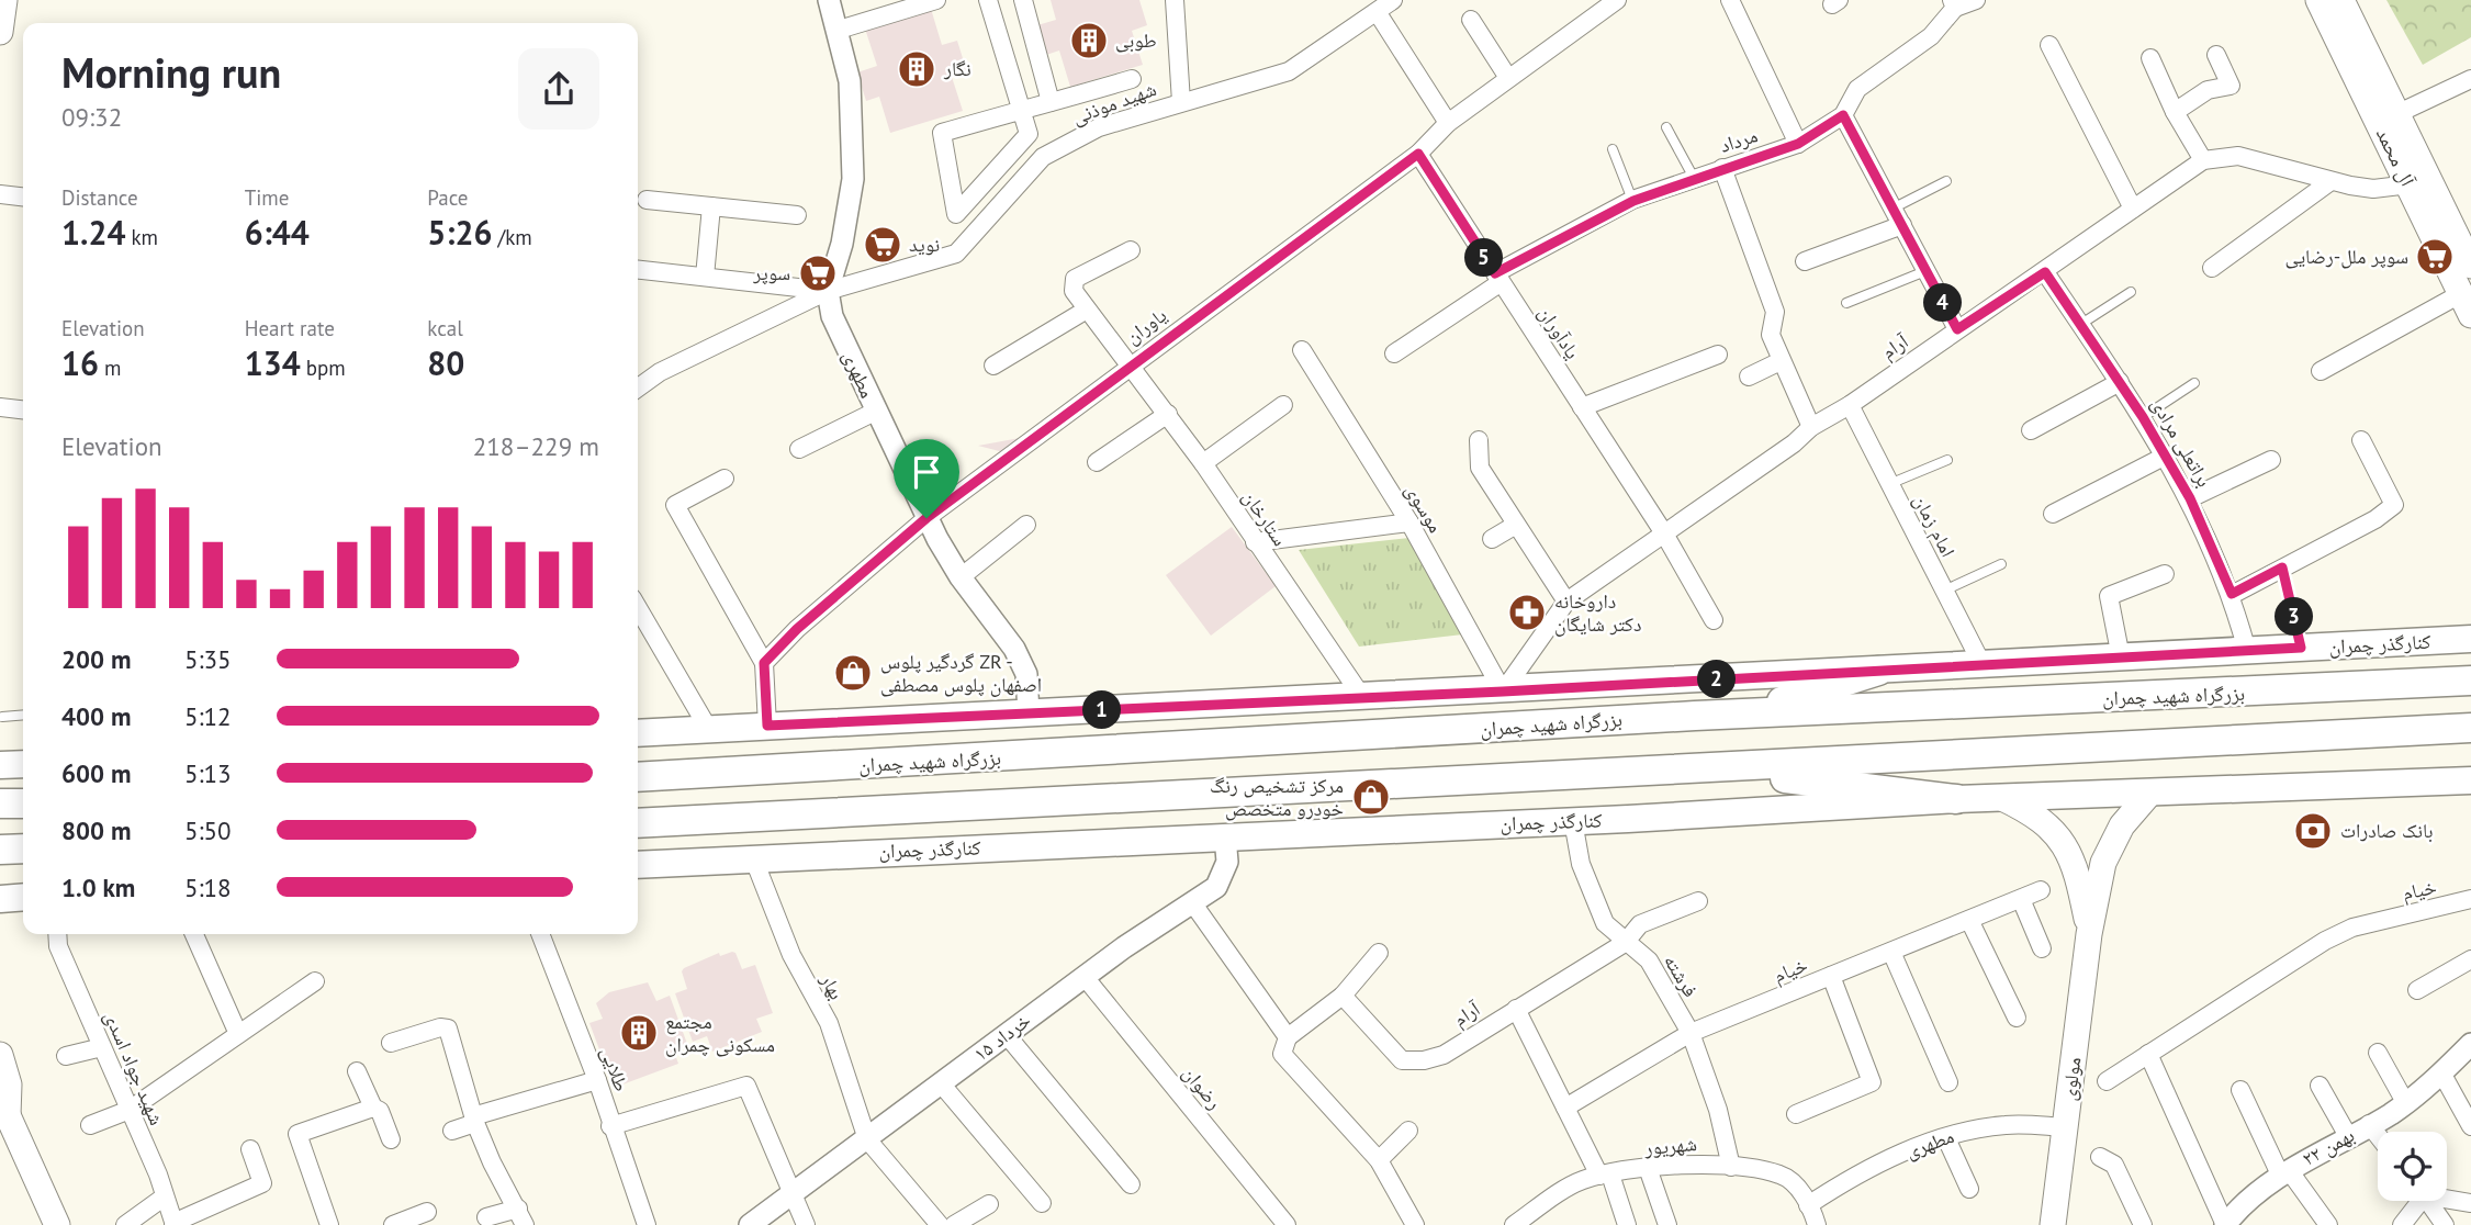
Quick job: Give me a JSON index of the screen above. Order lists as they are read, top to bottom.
{
  "streets": {
    "highway": ["بزرگراه شهید چمران"],
    "main road": ["آل محمد", "کنارگذر چمران", "مولوی"],
    "street": [
      "شهید موذنی",
      "مرداد",
      "یاوران",
      "یادآوران",
      "آرام",
      "مطهری",
      "براتعلی مرادی",
      "موسوی",
      "ستارخان",
      "امام زمان",
      "خیام",
      "فرشته",
      "بهار",
      "۱۵ خرداد",
      "شهید جواد اسدی",
      "طلایی",
      "رضوان",
      "شهریور",
      "۲۲ بهمن"
    ]
  },
  "crossings": [
    ["شهید موذنی", "مطهری"],
    ["مرداد", "یادآوران"],
    ["آل محمد", "آرام"],
    ["یاوران", "یادآوران"],
    ["یاوران", "مطهری"],
    ["یاوران", "ستارخان"],
    ["یادآوران", "آرام"],
    ["آرام", "براتعلی مرادی"],
    ["آرام", "موسوی"],
    ["آرام", "امام زمان"],
    ["آرام", "کنارگذر چمران"],
    ["آرام", "فرشته"],
    ["مطهری", "کنارگذر چمران"],
    ["مطهری", "مولوی"],
    ["مطهری", "شهریور"],
    ["براتعلی مرادی", "کنارگذر چمران"],
    ["موسوی", "کنارگذر چمران"],
    ["ستارخان", "کنارگذر چمران"],
    ["امام زمان", "کنارگذر چمران"],
    ["کنارگذر چمران", "فرشته"],
    ["کنارگذر چمران", "بهار"],
    ["کنارگذر چمران", "۱۵ خرداد"],
    ["کنارگذر چمران", "مولوی"],
    ["خیام", "فرشته"],
    ["فرشته", "شهریور"],
    ["بهار", "۱۵ خرداد"],
    ["۱۵ خرداد", "رضوان"]
  ],
  "places": {
    "building": ["طوبی", "نگار", "مجتمع مسکونی چمران"],
    "supermarket": ["نوید", "سوپر ملل-رضایی", "سوپر"],
    "pharmacy": ["داروخانه دکتر شایگان"],
    "shop": ["گردگیر پلوس ZR - اصفهان پلوس مصطفی", "مرکز تشخیص رنگ خودرو متخصص"],
    "bank": ["بانک صادرات"]
  },
  "page": {
    "heading": ["Morning run", "09:32"],
    "stats": [
      ["Distance", "1.24 km"],
      ["Time", "6:44"],
      ["Pace", "5:26 /km"],
      ["Elevation", "16 m"],
      ["Heart rate", "134 bpm"],
      ["kcal", "80"]
    ],
    "pins": [
      "5",
      "4",
      "3",
      "2",
      "1"
    ],
    "chart": ["Elevation", "218–229 m"],
    "list": [
      {
        "name": "200 m",
        "note": "5:35"
      },
      {
        "name": "400 m",
        "note": "5:12"
      },
      {
        "name": "600 m",
        "note": "5:13"
      },
      {
        "name": "800 m",
        "note": "5:50"
      },
      {
        "name": "1.0 km",
        "note": "5:18"
      }
    ]
  }
}
